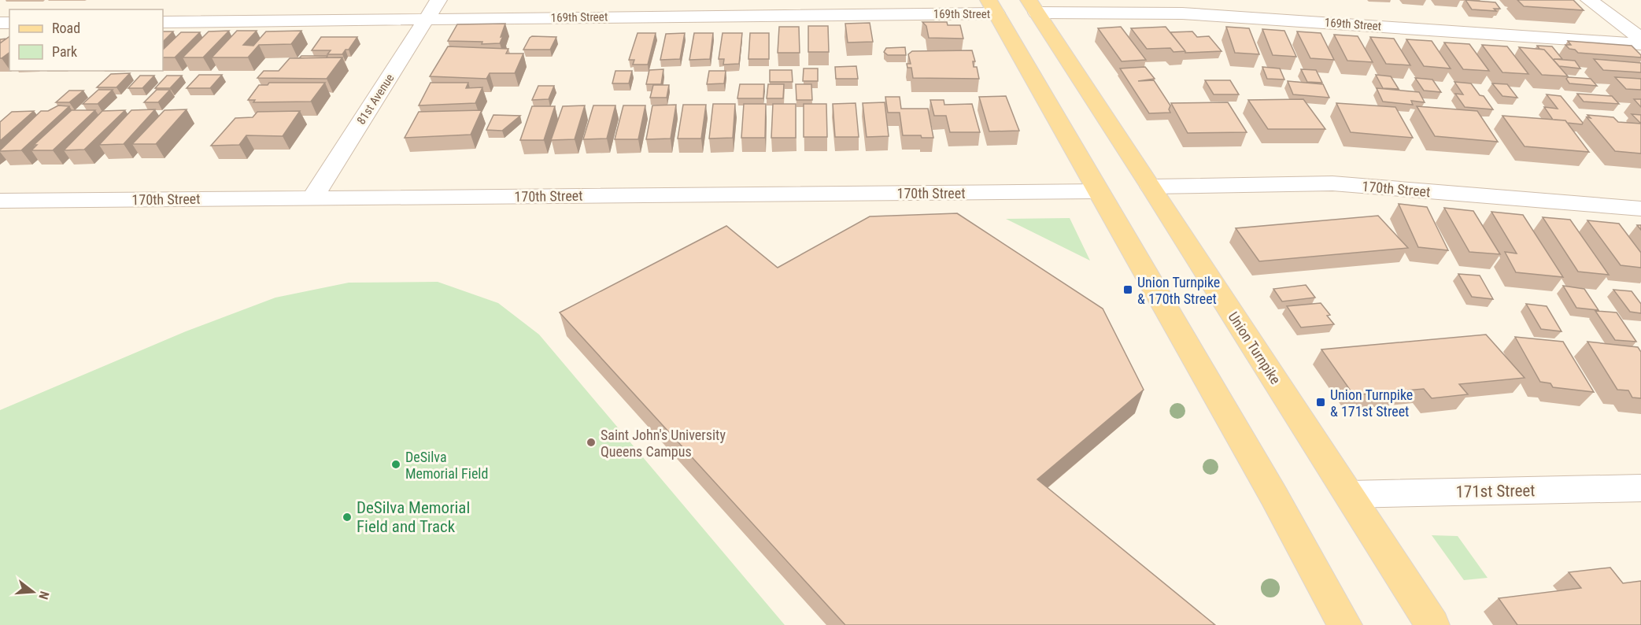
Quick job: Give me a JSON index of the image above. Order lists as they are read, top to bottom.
{
  "streets": {
    "main road": ["Union Turnpike"],
    "street": [
      "169th Street",
      "81st Avenue",
      "170th Street",
      "171st Street"
    ]
  },
  "crossings": [
    ["169th Street", "81st Avenue"],
    ["169th Street", "Union Turnpike"],
    ["81st Avenue", "170th Street"],
    ["170th Street", "Union Turnpike"],
    ["Union Turnpike", "171st Street"]
  ],
  "places": {
    "transit": ["Union Turnpike & 170th Street", "Union Turnpike & 171st Street"],
    "other": ["Saint John's University Queens Campus", "DeSilva Memorial Field", "DeSilva Memorial Field and Track"]
  },
  "legend": ["Road", "Park"],
  "north": "right"
}
